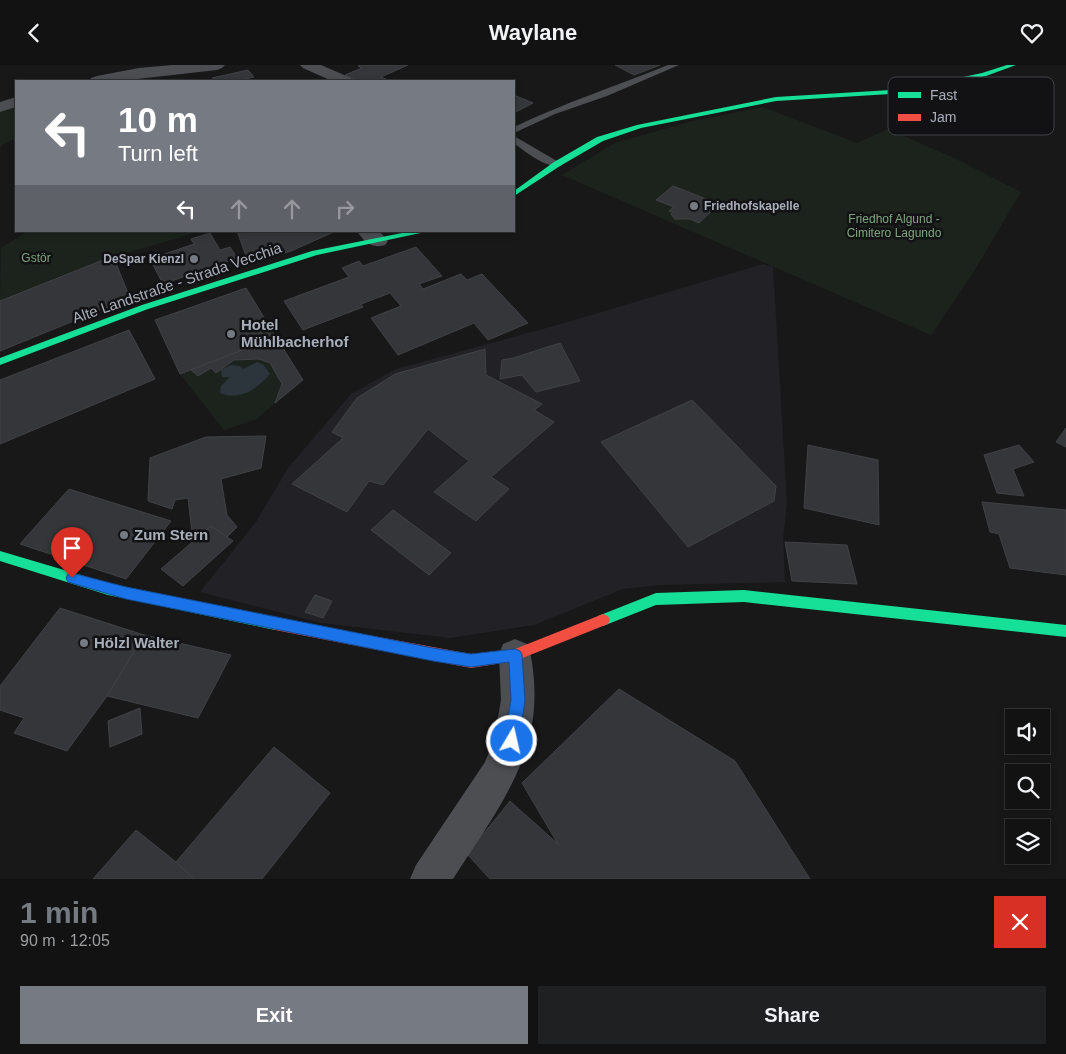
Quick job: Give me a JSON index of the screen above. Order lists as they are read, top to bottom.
{
  "streets": {
    "main road": ["Alte Landstraße - Strada Vecchia"]
  },
  "parks": ["Friedhof Algund - Cimitero Lagundo", "Gstör"],
  "places": [
    "Friedhofskapelle",
    "DeSpar Kienzl",
    "Hotel Mühlbacherhof",
    "Zum Stern",
    "Hölzl Walter"
  ],
  "legend": ["Fast", "Jam"],
  "page": {
    "header": "Waylane",
    "turn": ["10 m", "Turn left"],
    "heading": ["1 min", "90 m · 12:05"],
    "buttons": ["Exit", "Share"]
  }
}
